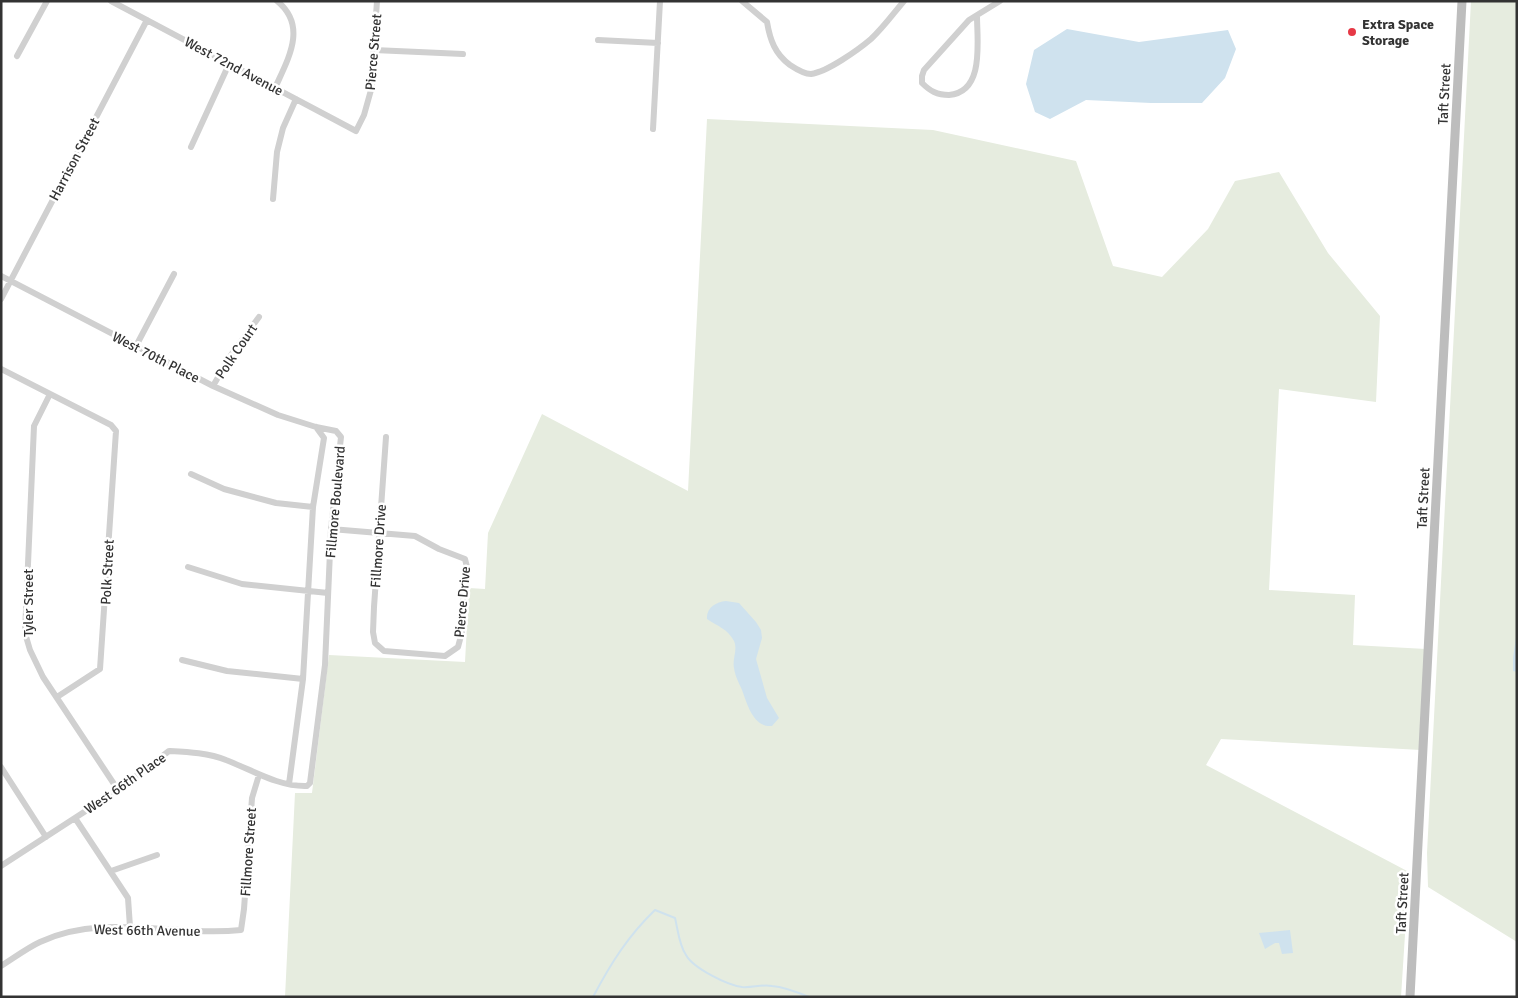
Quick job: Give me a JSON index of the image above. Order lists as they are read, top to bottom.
{
  "streets": {
    "main road": ["Taft Street"],
    "street": [
      "Pierce Street",
      "West 72nd Avenue",
      "Harrison Street",
      "Polk Court",
      "West 70th Place",
      "Fillmore Boulevard",
      "Fillmore Drive",
      "Polk Street",
      "Pierce Drive",
      "Tyler Street",
      "West 66th Place",
      "Fillmore Street",
      "West 66th Avenue"
    ]
  },
  "crossings": [
    ["Pierce Street", "West 72nd Avenue"],
    ["West 72nd Avenue", "Harrison Street"],
    ["Harrison Street", "West 70th Place"],
    ["Polk Court", "West 70th Place"],
    ["West 70th Place", "Fillmore Boulevard"],
    ["Fillmore Boulevard", "Pierce Drive"],
    ["Fillmore Boulevard", "West 66th Place"],
    ["Fillmore Drive", "Pierce Drive"],
    ["Polk Street", "Tyler Street"],
    ["Tyler Street", "West 66th Place"],
    ["West 66th Place", "Fillmore Street"],
    ["Fillmore Street", "West 66th Avenue"]
  ],
  "places": ["Extra Space Storage"]
}
